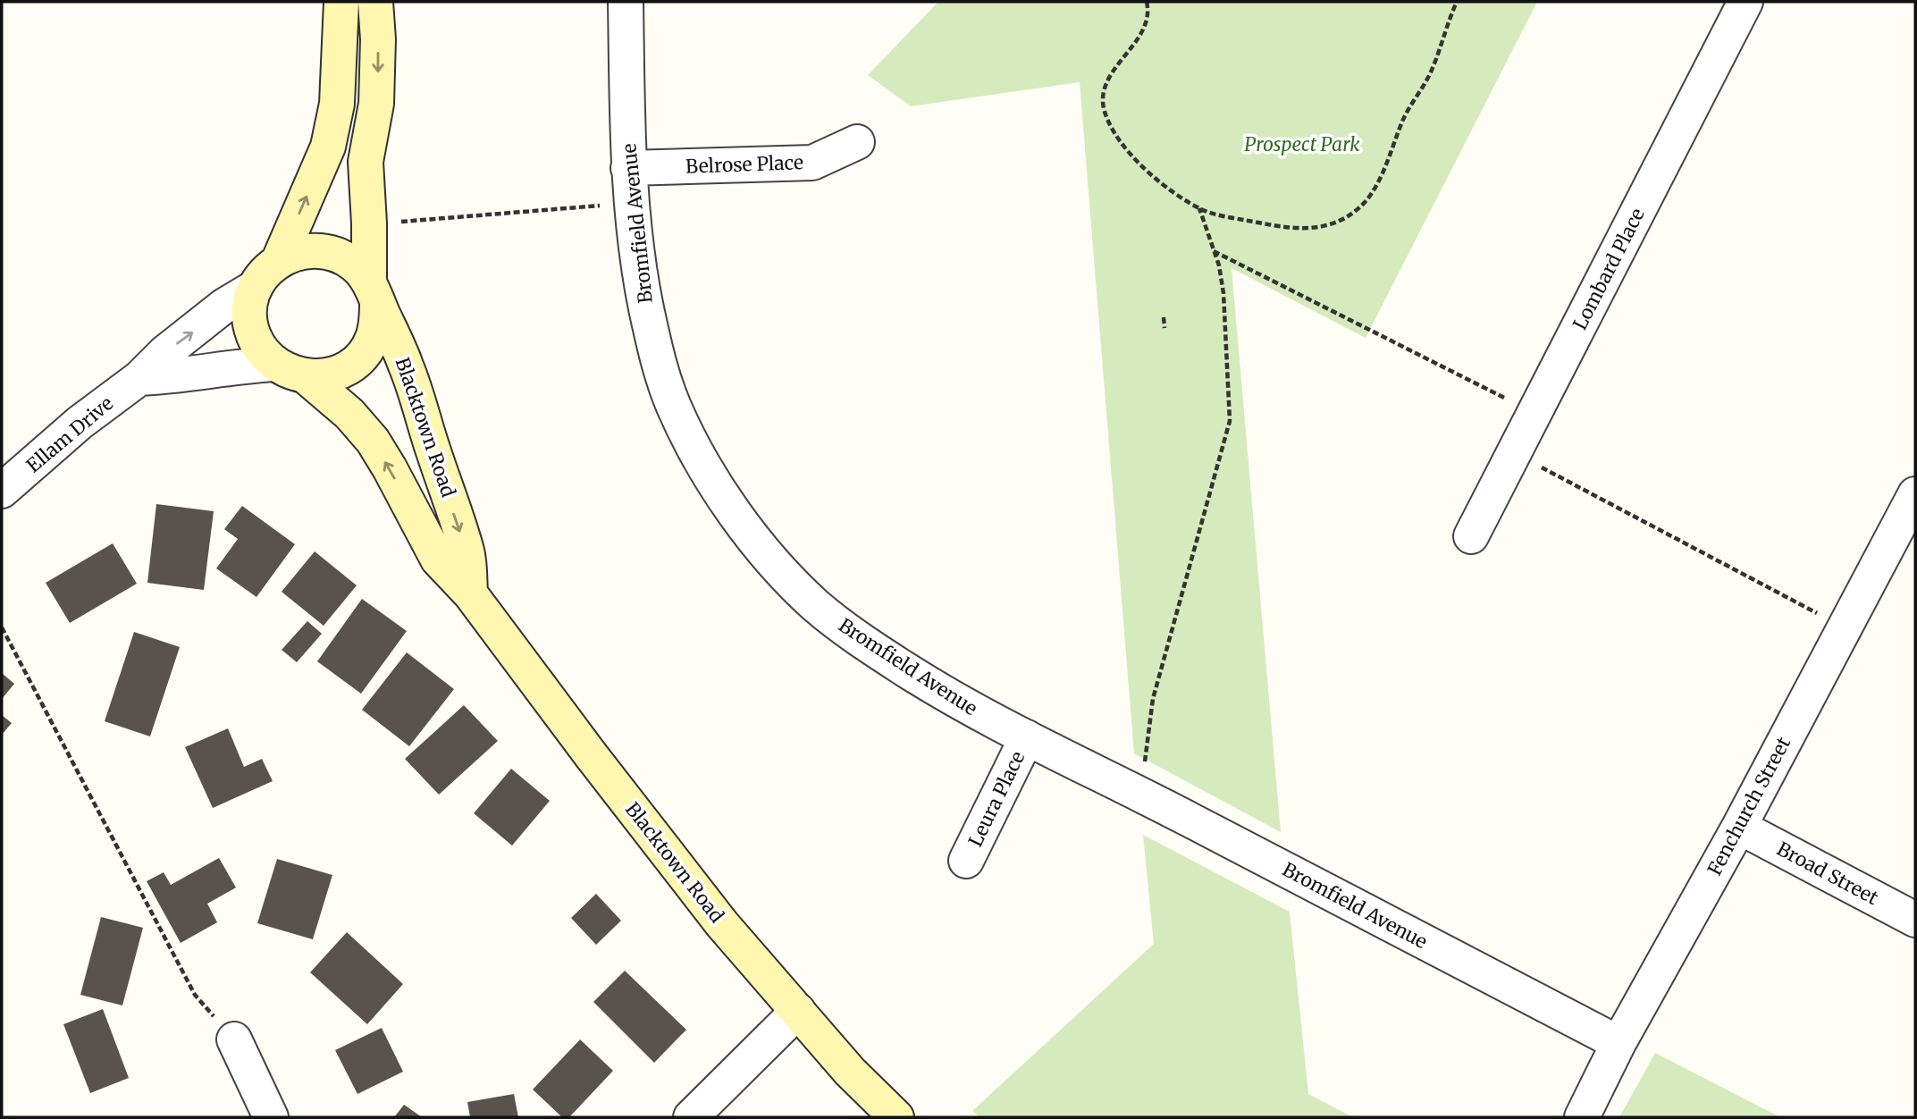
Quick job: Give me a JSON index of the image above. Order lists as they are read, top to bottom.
{
  "streets": {
    "main road": ["Blacktown Road"],
    "street": [
      "Belrose Place",
      "Bromfield Avenue",
      "Lombard Place",
      "Ellam Drive",
      "Leura Place",
      "Fenchurch Street",
      "Broad Street"
    ]
  },
  "crossings": [
    ["Belrose Place", "Bromfield Avenue"],
    ["Bromfield Avenue", "Leura Place"],
    ["Bromfield Avenue", "Fenchurch Street"],
    ["Blacktown Road", "Ellam Drive"],
    ["Fenchurch Street", "Broad Street"]
  ],
  "one_way": ["Ellam Drive"],
  "parks": ["Prospect Park"]
}
